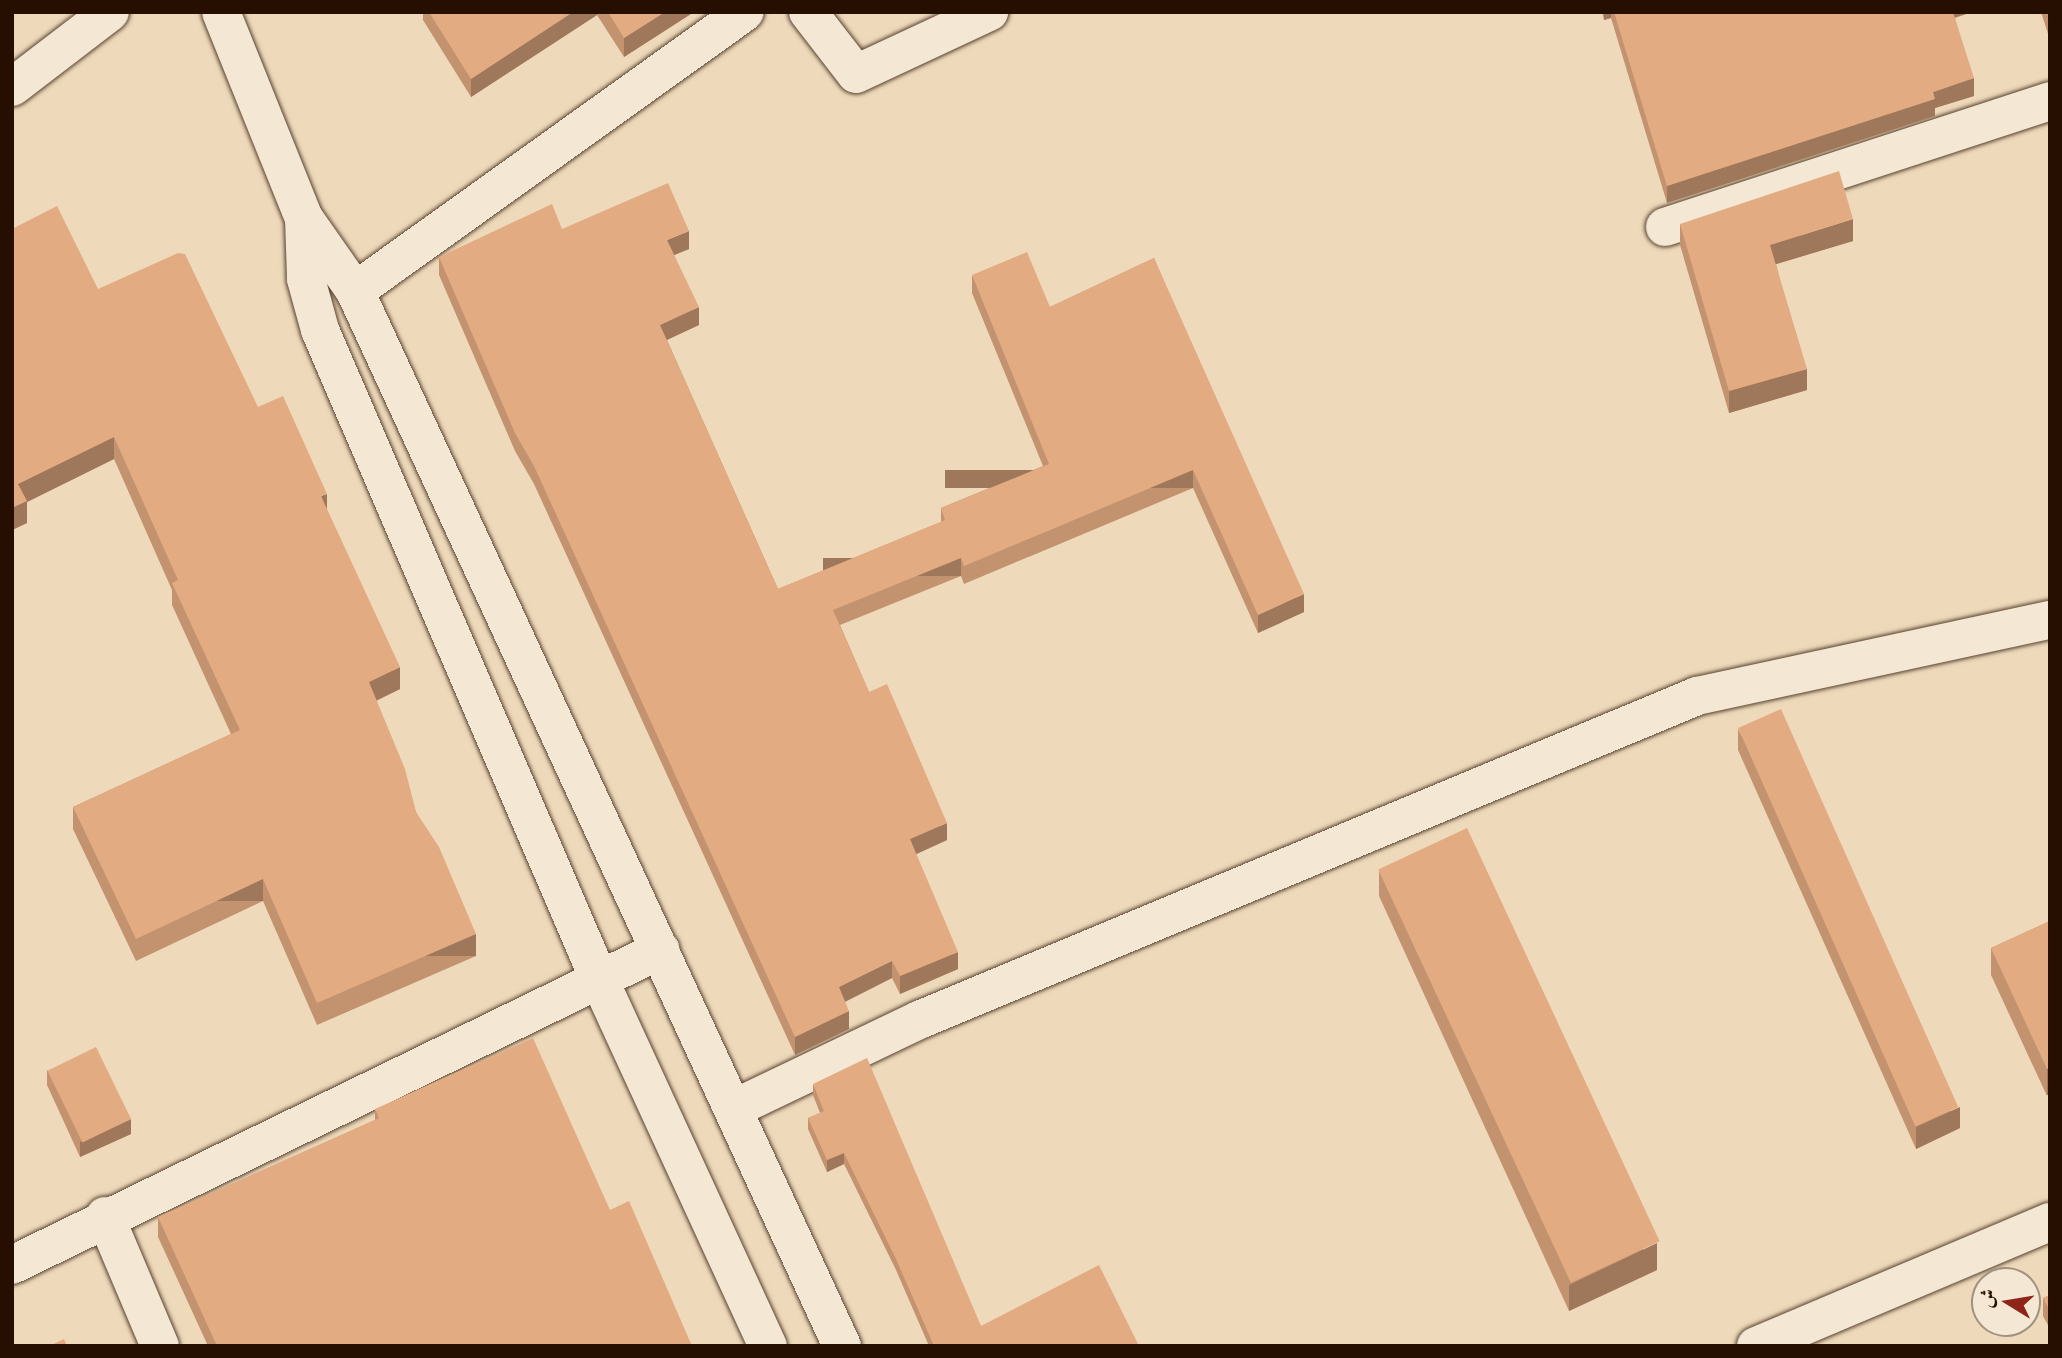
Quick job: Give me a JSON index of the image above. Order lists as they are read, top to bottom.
{
  "north": "left"
}
